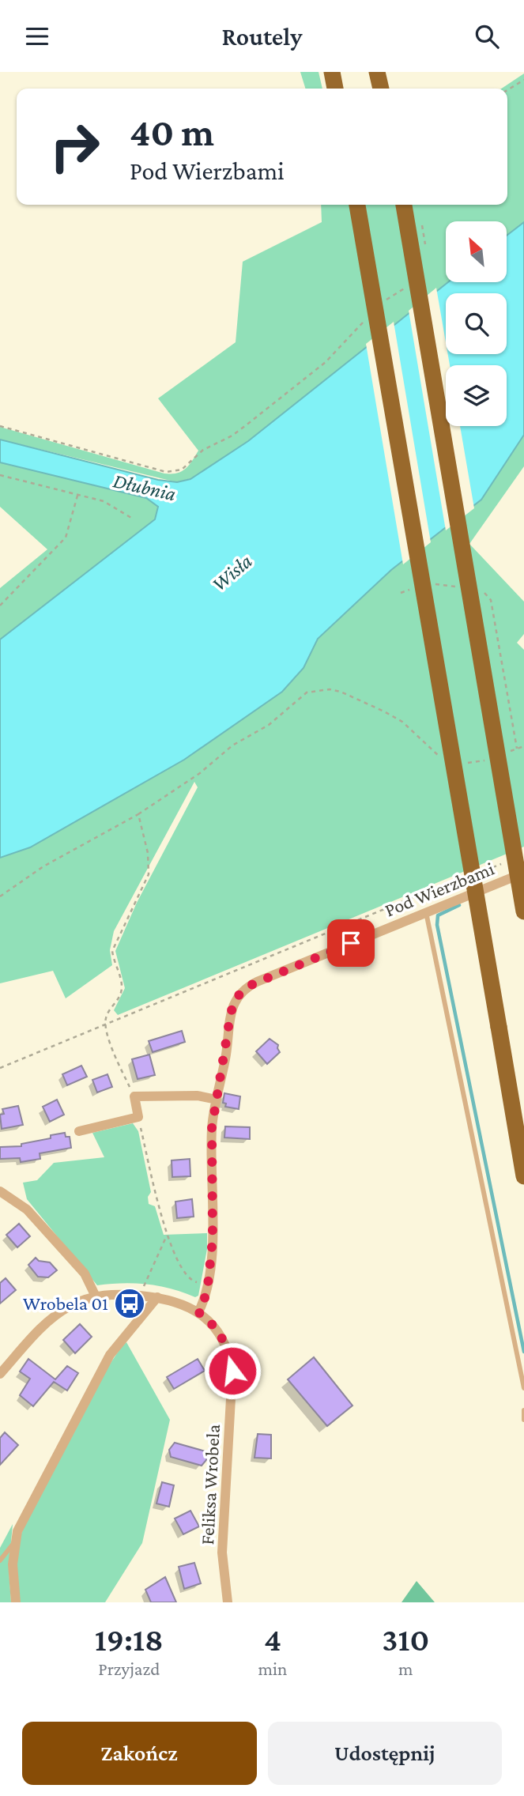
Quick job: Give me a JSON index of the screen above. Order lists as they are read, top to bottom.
{
  "streets": {
    "street": ["Pod Wierzbami", "Feliksa Wrobela"]
  },
  "crossings": [
    ["Pod Wierzbami", "Feliksa Wrobela"]
  ],
  "water": ["Dłubnia", "Wisła"],
  "places": {
    "bus stop": ["Wrobela 01"]
  },
  "north": "top left",
  "page": {
    "header": "Routely",
    "turn": ["40 m", "Pod Wierzbami"],
    "eta": [
      "19:18",
      "Przyjazd",
      "4",
      "min",
      "310",
      "m"
    ],
    "buttons": ["Zakończ", "Udostępnij"]
  }
}
